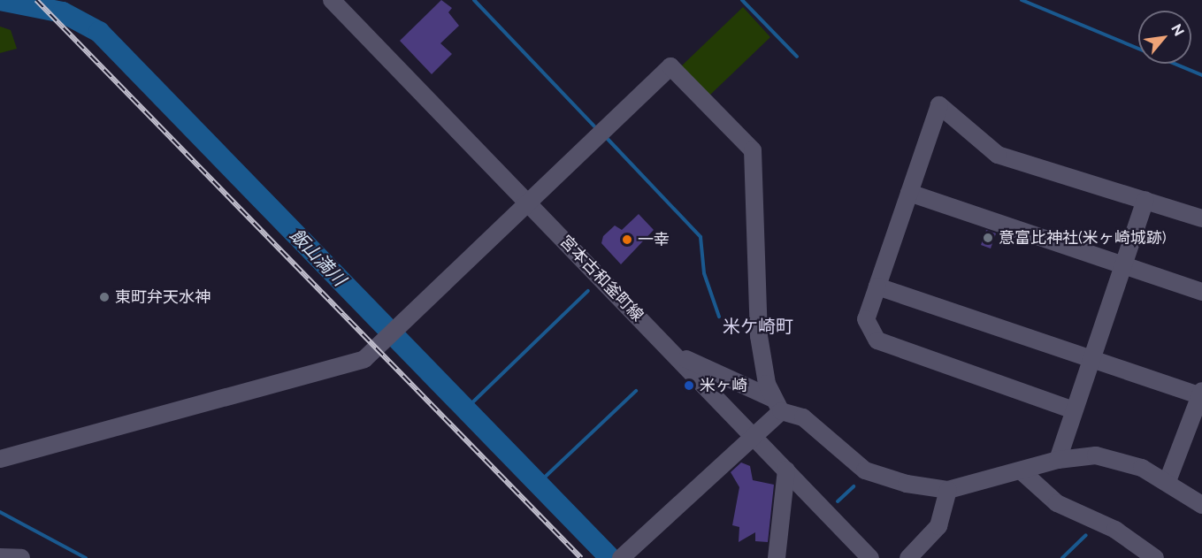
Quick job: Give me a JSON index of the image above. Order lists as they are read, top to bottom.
{
  "streets": {
    "street": ["宮本古和釜町線"]
  },
  "districts": ["米ケ崎町"],
  "water": ["飯山満川"],
  "places": [
    "意富比神社(米ヶ崎城跡)",
    "一幸",
    "東町弁天水神",
    "米ヶ崎"
  ],
  "north": "top right"
}
